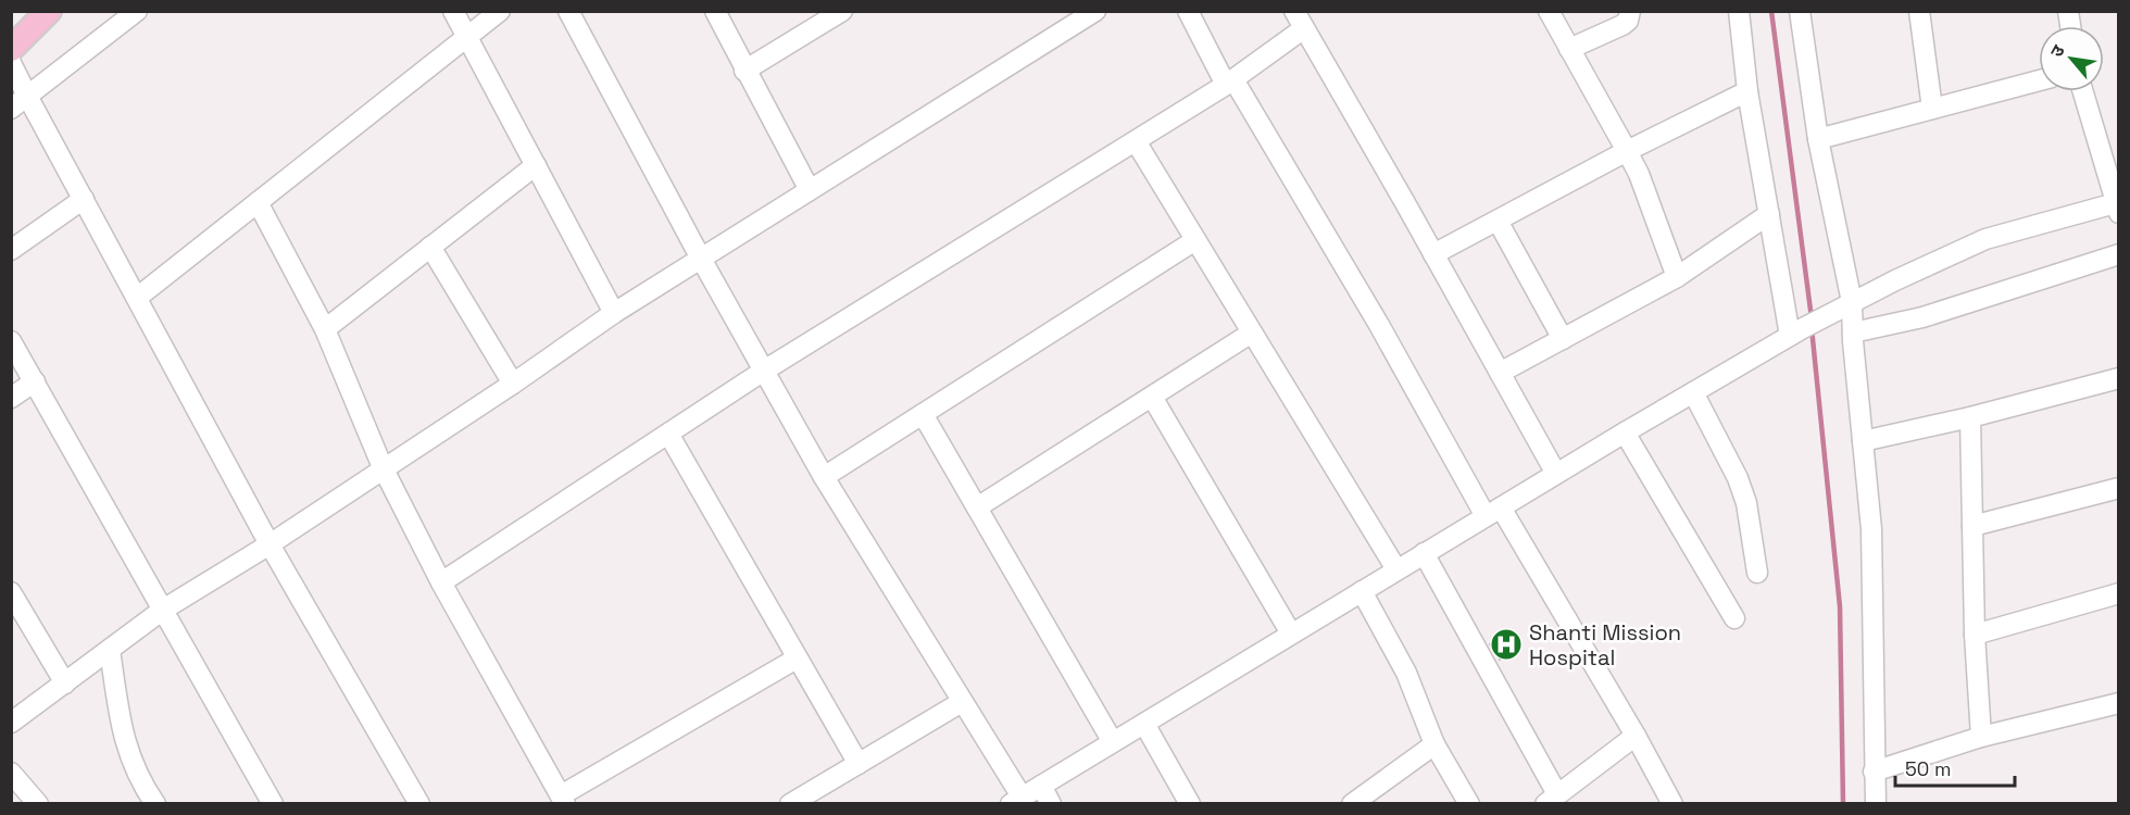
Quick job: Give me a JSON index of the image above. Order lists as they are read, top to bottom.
{
  "places": {
    "hospital": ["Shanti Mission Hospital"]
  },
  "scale_bar": "50 m",
  "north": "top left"
}
